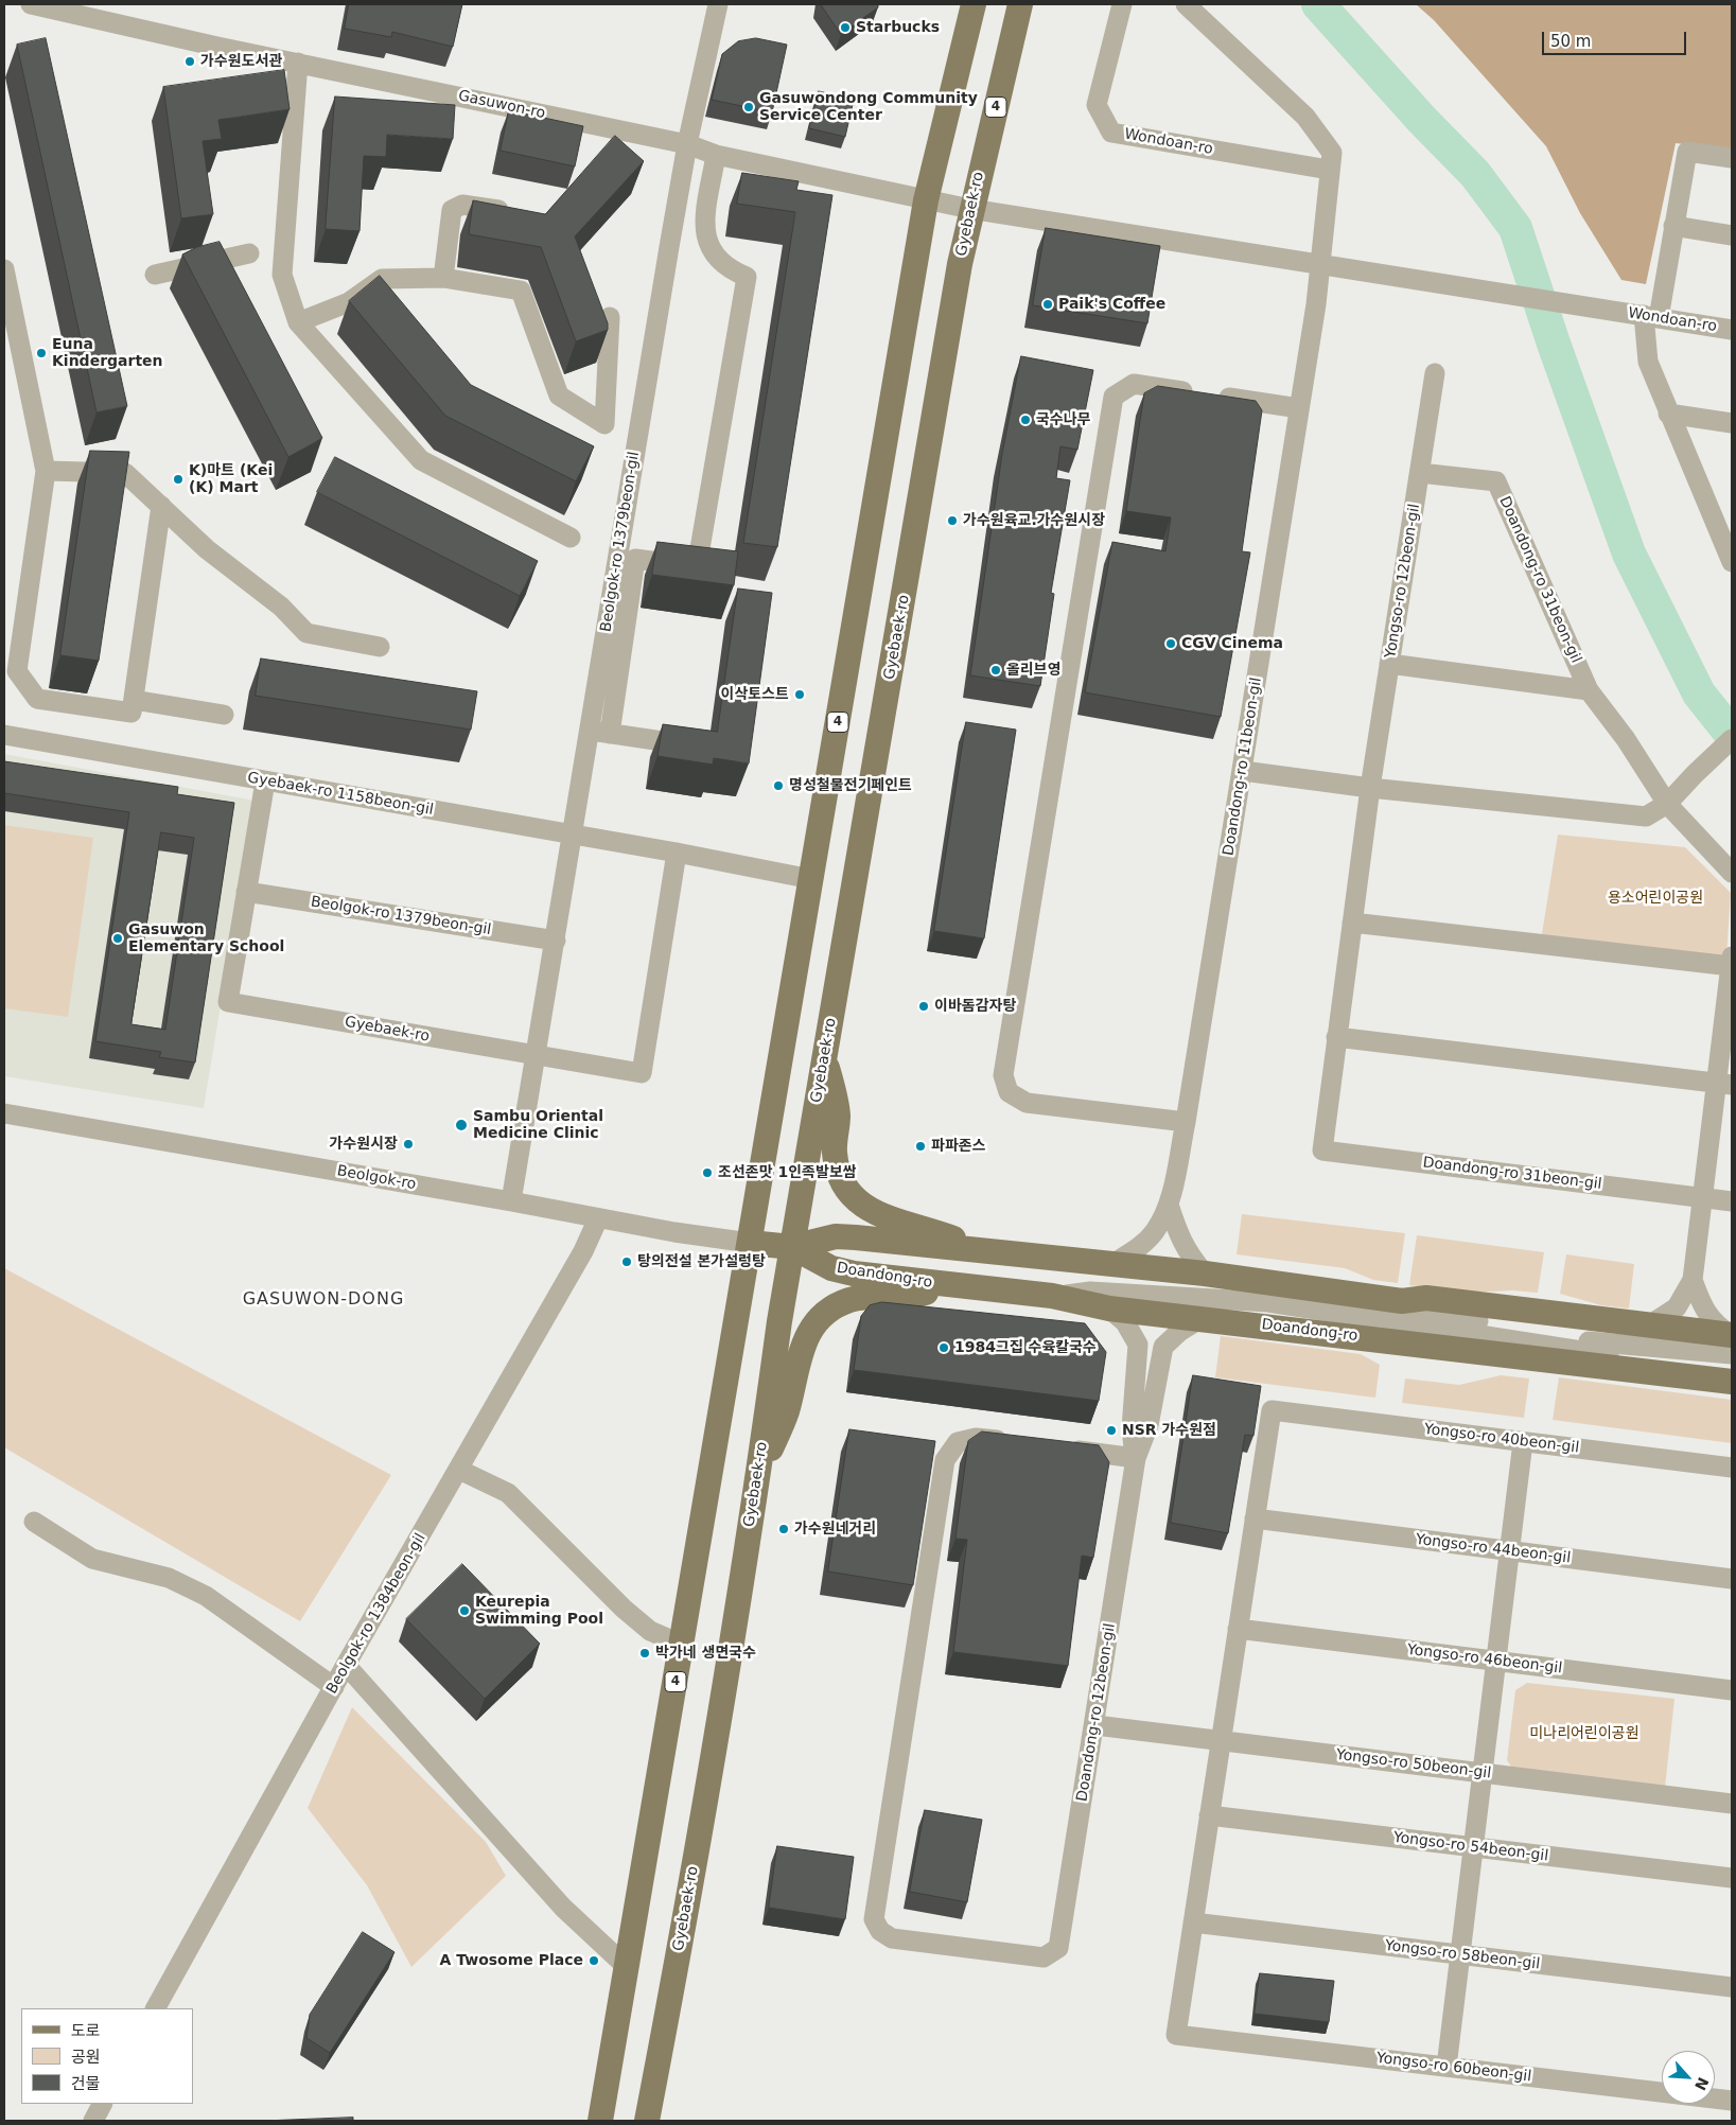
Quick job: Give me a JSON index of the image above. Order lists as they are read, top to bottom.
{
  "streets": {
    "main road": ["4", "Gyebaek-ro", "Doandong-ro"],
    "street": [
      "Gasuwon-ro",
      "Wondoan-ro",
      "Beolgok-ro 1379beon-gil",
      "Doandong-ro 31beon-gil",
      "Yongso-ro 12beon-gil",
      "Doandong-ro 11beon-gil",
      "Gyebaek-ro 1158beon-gil",
      "Beolgok-ro",
      "Yongso-ro 40beon-gil",
      "Yongso-ro 44beon-gil",
      "Beolgok-ro 1384beon-gil",
      "Yongso-ro 46beon-gil",
      "Doandong-ro 12beon-gil",
      "Yongso-ro 50beon-gil",
      "Yongso-ro 54beon-gil",
      "Yongso-ro 58beon-gil",
      "Yongso-ro 60beon-gil"
    ]
  },
  "crossings": [
    ["Gasuwon-ro", "4"],
    ["Gasuwon-ro", "Gyebaek-ro"],
    ["Gasuwon-ro", "Beolgok-ro 1379beon-gil"],
    ["4", "Gyebaek-ro 1158beon-gil"],
    ["4", "Beolgok-ro"],
    ["Wondoan-ro", "Doandong-ro 11beon-gil"],
    ["Gyebaek-ro", "Beolgok-ro 1379beon-gil"],
    ["Gyebaek-ro", "Gyebaek-ro 1158beon-gil"],
    ["Gyebaek-ro", "Doandong-ro"],
    ["Beolgok-ro 1379beon-gil", "Gyebaek-ro 1158beon-gil"],
    ["Beolgok-ro 1379beon-gil", "Beolgok-ro"],
    ["Doandong-ro 31beon-gil", "Yongso-ro 12beon-gil"],
    ["Beolgok-ro", "Beolgok-ro 1384beon-gil"],
    ["Yongso-ro 40beon-gil", "Yongso-ro 44beon-gil"],
    ["Doandong-ro 12beon-gil", "Yongso-ro 50beon-gil"],
    ["Yongso-ro 58beon-gil", "Yongso-ro 60beon-gil"]
  ],
  "districts": ["GASUWON-DONG"],
  "parks": ["용소어린이공원", "미나리어린이공원"],
  "places": [
    "Starbucks",
    "가수원도서관",
    "Gasuwondong Community Service Center",
    "Paik's Coffee",
    "Euna Kindergarten",
    "국수나무",
    "K)마트 (Kei (K) Mart",
    "가수원육교.가수원시장",
    "CGV Cinema",
    "올리브영",
    "이삭토스트",
    "명성철물전기페인트",
    "Gasuwon Elementary School",
    "이바돔감자탕",
    "Sambu Oriental Medicine Clinic",
    "가수원시장",
    "파파존스",
    "조선존맛 1인족발보쌈",
    "탕의전설 본가설렁탕",
    "1984그집 수육칼국수",
    "NSR 가수원점",
    "가수원네거리",
    "Keurepia Swimming Pool",
    "박가네 생면국수",
    "A Twosome Place"
  ],
  "legend": ["도로", "공원", "건물"],
  "scale_bar": "50 m",
  "north": "bottom right"
}
